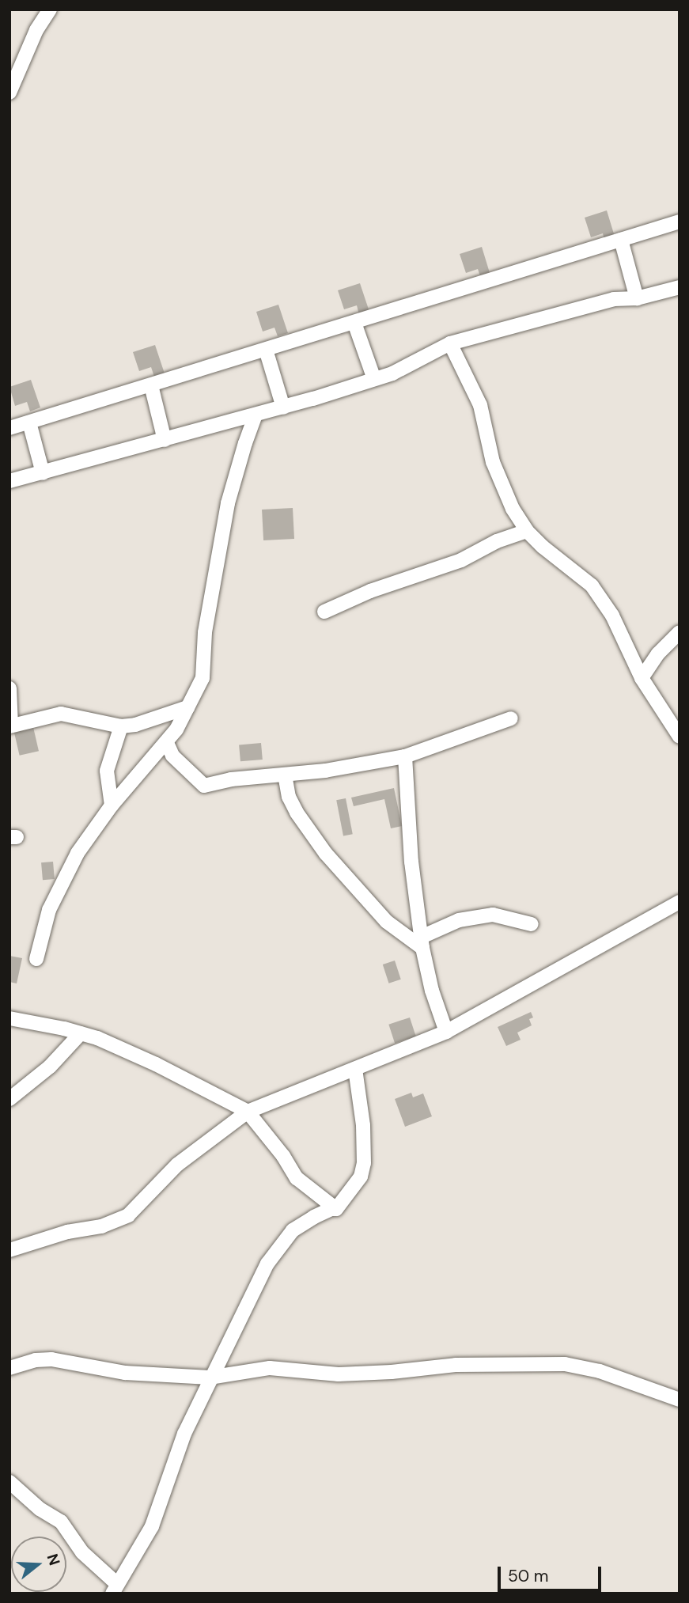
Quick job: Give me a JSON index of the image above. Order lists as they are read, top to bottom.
{
  "scale_bar": "50 m",
  "north": "right"
}
